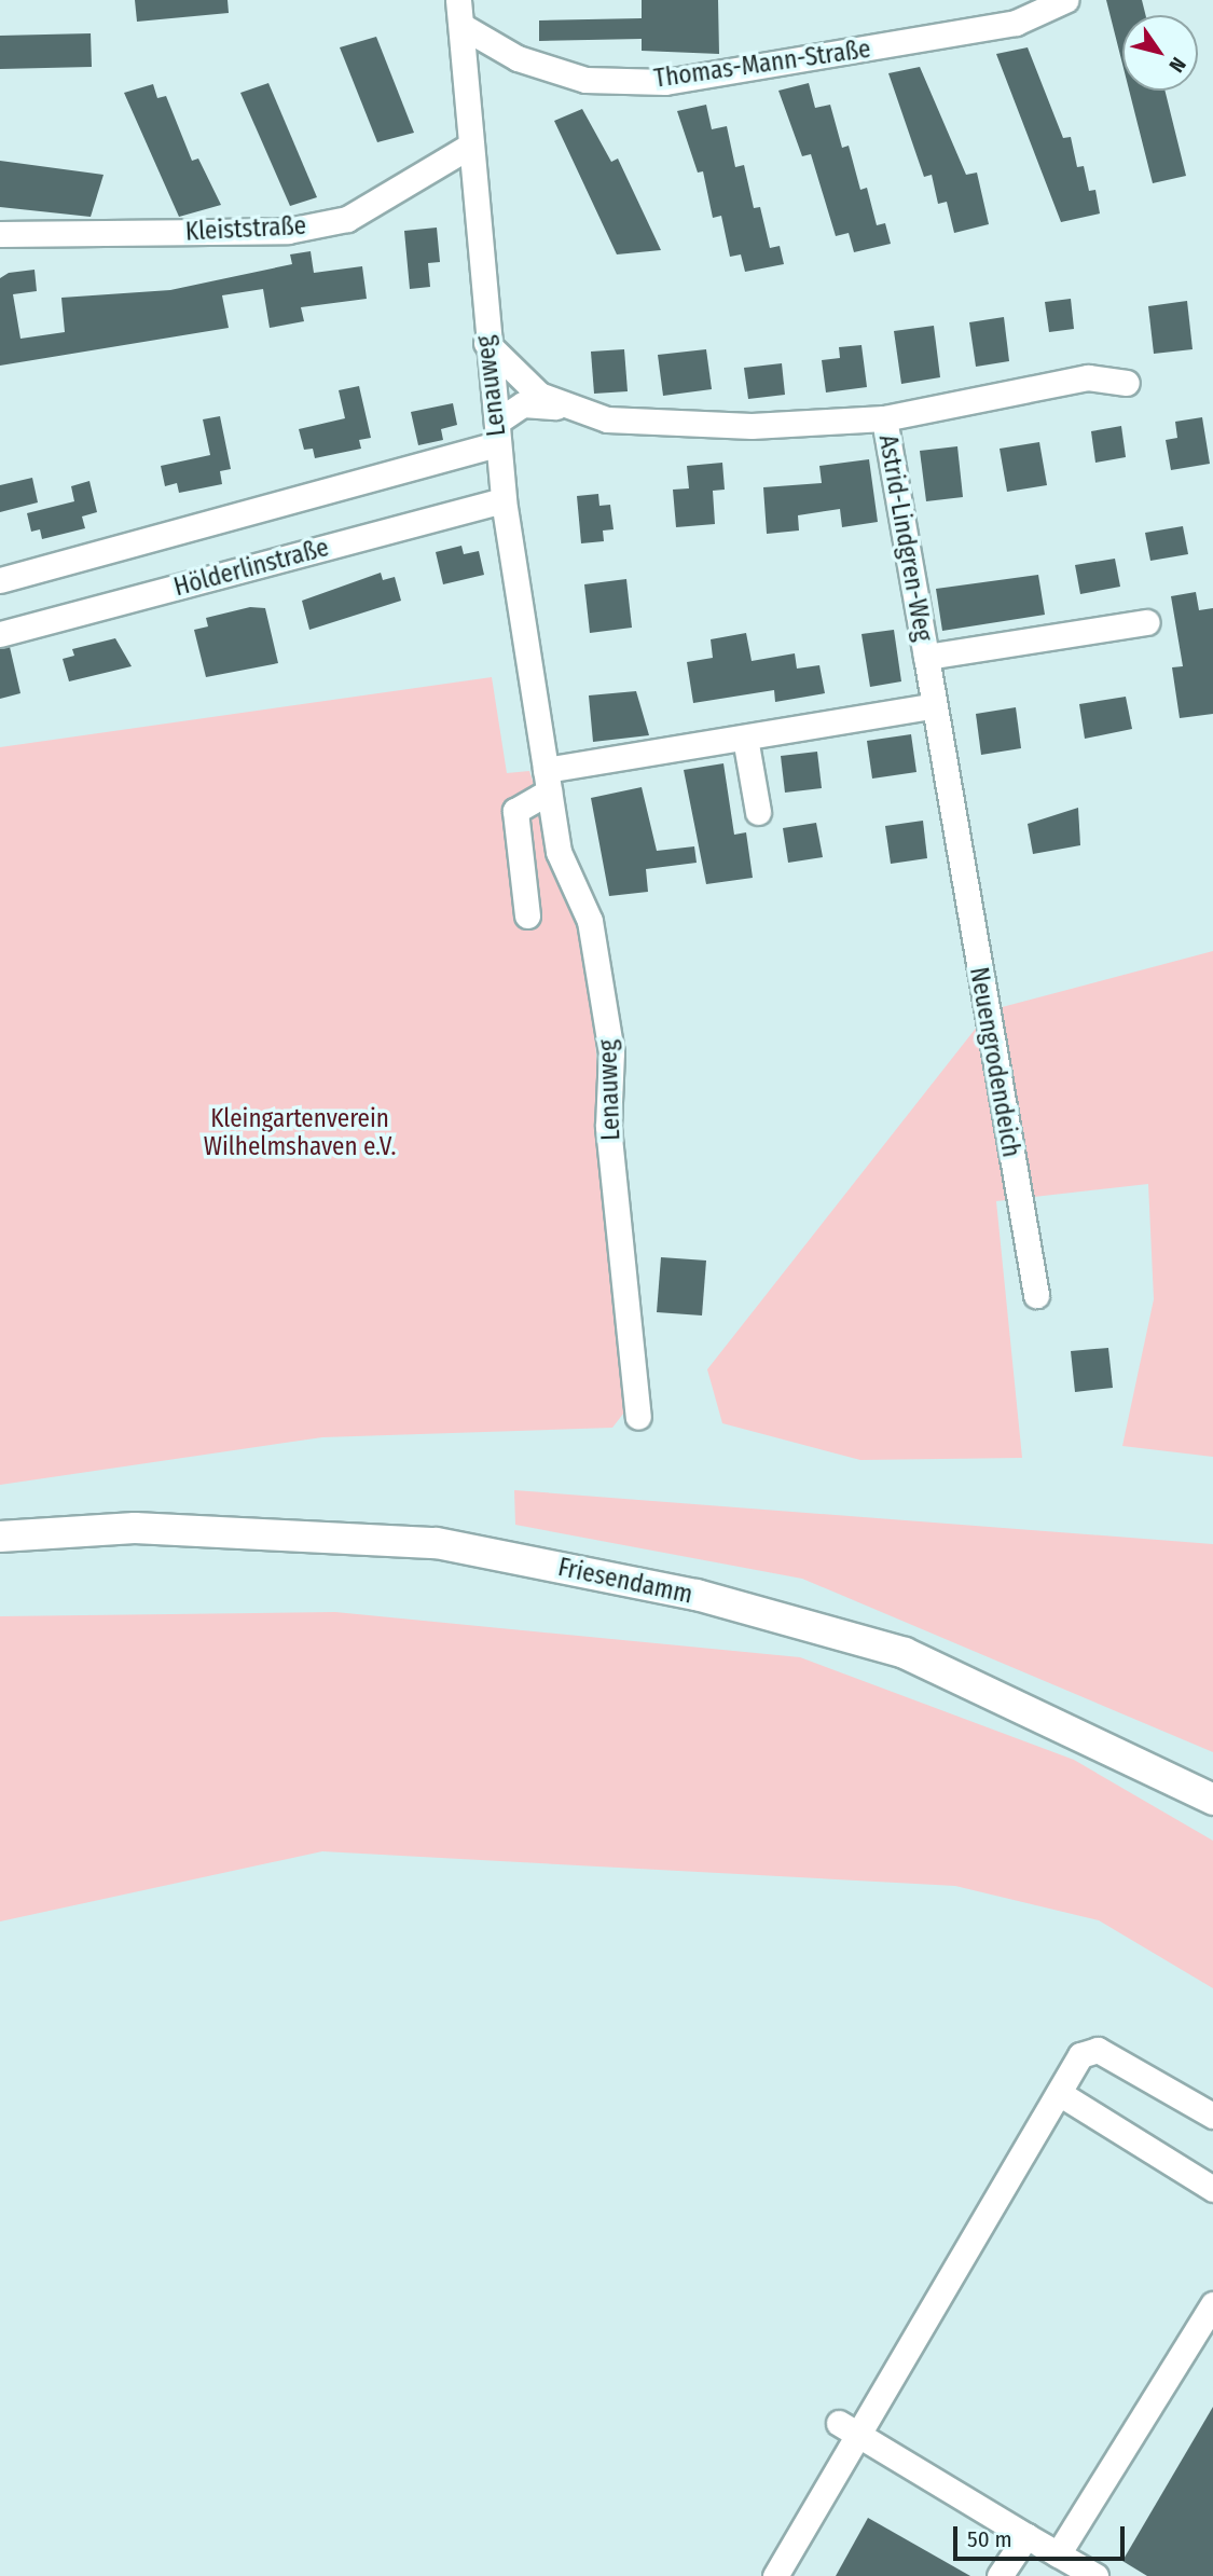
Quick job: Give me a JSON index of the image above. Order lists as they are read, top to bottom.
{
  "streets": {
    "main road": ["Friesendamm"],
    "street": [
      "Thomas-Mann-Straße",
      "Kleiststraße",
      "Lenauweg",
      "Astrid-Lindgren-Weg",
      "Hölderlinstraße",
      "Neuengrodendeich"
    ]
  },
  "crossings": [
    ["Thomas-Mann-Straße", "Lenauweg"],
    ["Kleiststraße", "Lenauweg"],
    ["Lenauweg", "Hölderlinstraße"],
    ["Astrid-Lindgren-Weg", "Neuengrodendeich"]
  ],
  "parks": ["Kleingartenverein Wilhelmshaven e.V."],
  "scale_bar": "50 m",
  "north": "bottom right"
}
